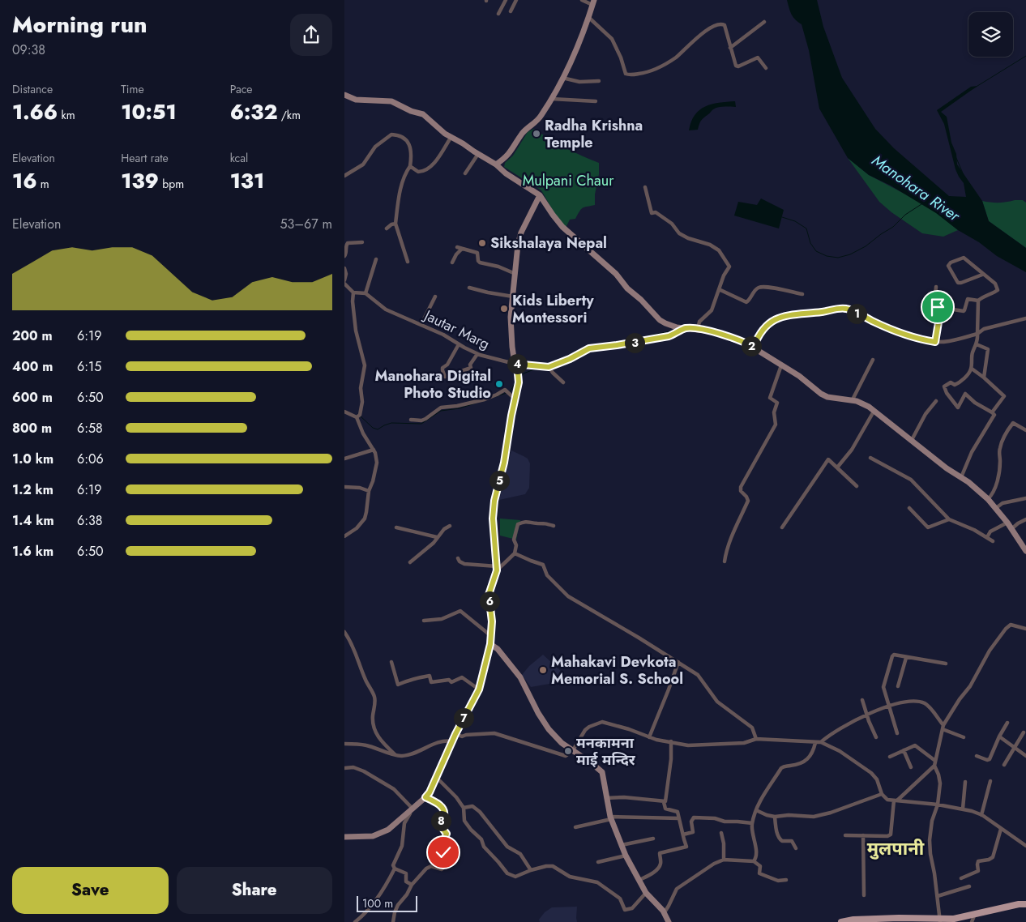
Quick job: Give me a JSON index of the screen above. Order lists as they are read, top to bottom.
{
  "streets": {
    "street": ["Jautar Marg"]
  },
  "districts": ["मुलपानी"],
  "water": ["Manohara River"],
  "parks": ["Mulpani Chaur"],
  "places": [
    "Radha Krishna Temple",
    "Sikshalaya Nepal",
    "Kids Liberty Montessori",
    "Manohara Digital Photo Studio",
    "Mahakavi Devkota Memorial S. School",
    "मनकामना माई मन्दिर"
  ],
  "scale_bar": "100 m",
  "page": {
    "heading": ["Morning run", "09:38"],
    "stats": [
      ["Distance", "1.66 km"],
      ["Time", "10:51"],
      ["Pace", "6:32 /km"],
      ["Elevation", "16 m"],
      ["Heart rate", "139 bpm"],
      ["kcal", "131"]
    ],
    "chart": ["Elevation", "53–67 m"],
    "pins": [
      "1",
      "3",
      "2",
      "4",
      "5",
      "6",
      "7",
      "8"
    ],
    "list": [
      {
        "name": "200 m",
        "note": "6:19"
      },
      {
        "name": "400 m",
        "note": "6:15"
      },
      {
        "name": "600 m",
        "note": "6:50"
      },
      {
        "name": "800 m",
        "note": "6:58"
      },
      {
        "name": "1.0 km",
        "note": "6:06"
      },
      {
        "name": "1.2 km",
        "note": "6:19"
      },
      {
        "name": "1.4 km",
        "note": "6:38"
      },
      {
        "name": "1.6 km",
        "note": "6:50"
      }
    ],
    "buttons": ["Save", "Share"],
    "scale": "100 m"
  }
}
